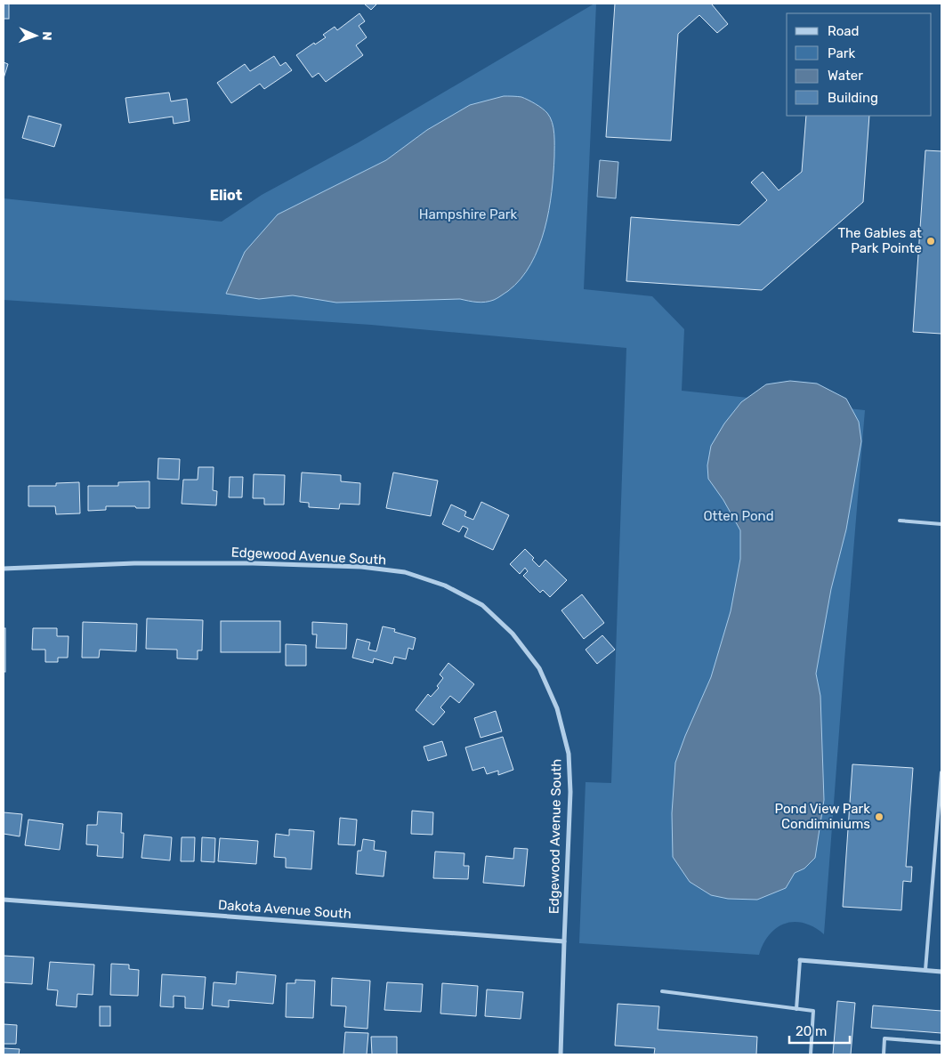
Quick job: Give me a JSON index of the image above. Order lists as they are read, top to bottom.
{
  "streets": {
    "street": ["Edgewood Avenue South", "Dakota Avenue South"]
  },
  "crossings": [
    ["Edgewood Avenue South", "Dakota Avenue South"]
  ],
  "districts": ["Eliot"],
  "parks": ["Hampshire Park", "Otten Pond"],
  "places": ["The Gables at Park Pointe", "Pond View Park Condiminiums"],
  "legend": [
    "Road",
    "Park",
    "Water",
    "Building"
  ],
  "scale_bar": "20 m",
  "north": "right"
}
